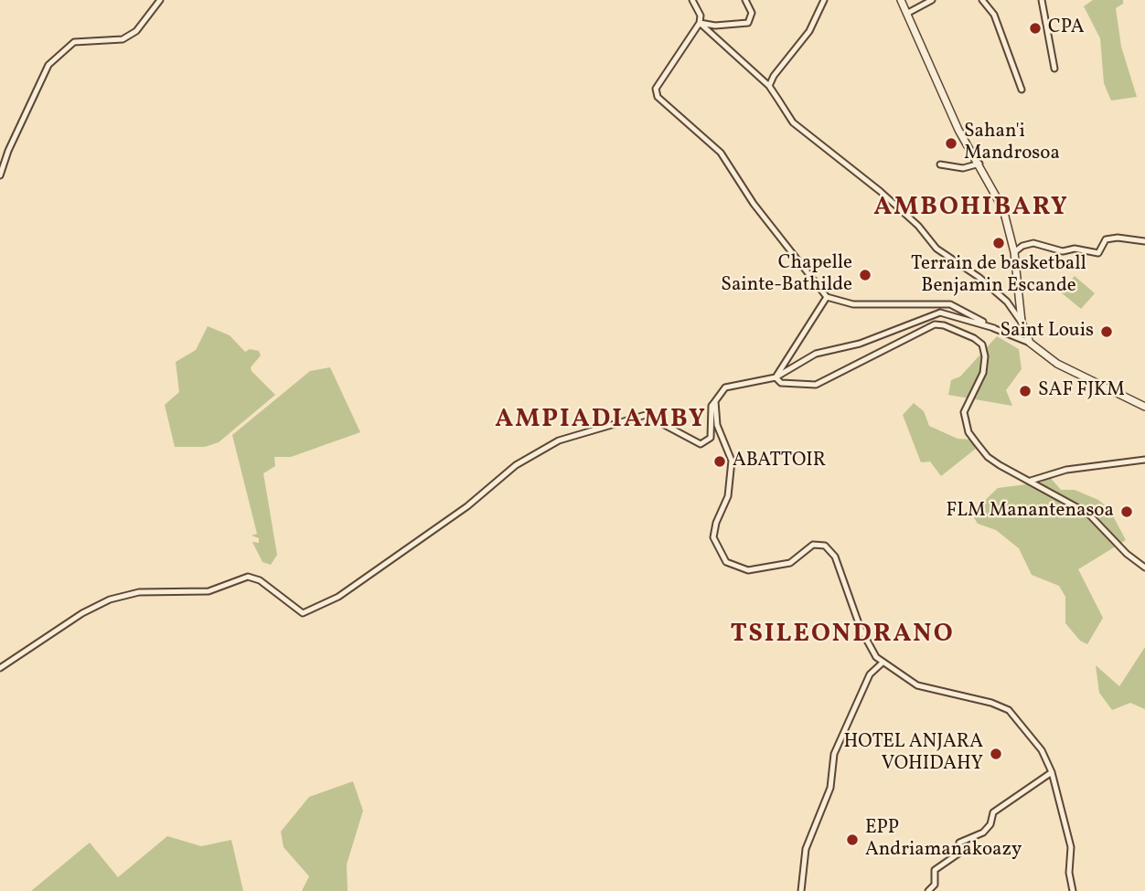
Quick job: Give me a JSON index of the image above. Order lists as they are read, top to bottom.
{
  "districts": ["AMBOHIBARY", "AMPIADIAMBY", "TSILEONDRANO"],
  "places": [
    "CPA",
    "Sahan'i Mandrosoa",
    "Terrain de basketball Benjamin Escande",
    "Chapelle Sainte-Bathilde",
    "Saint Louis",
    "SAF FJKM",
    "ABATTOIR",
    "FLM Manantenasoa",
    "HOTEL ANJARA VOHIDAHY",
    "EPP Andriamanakoazy"
  ]
}
